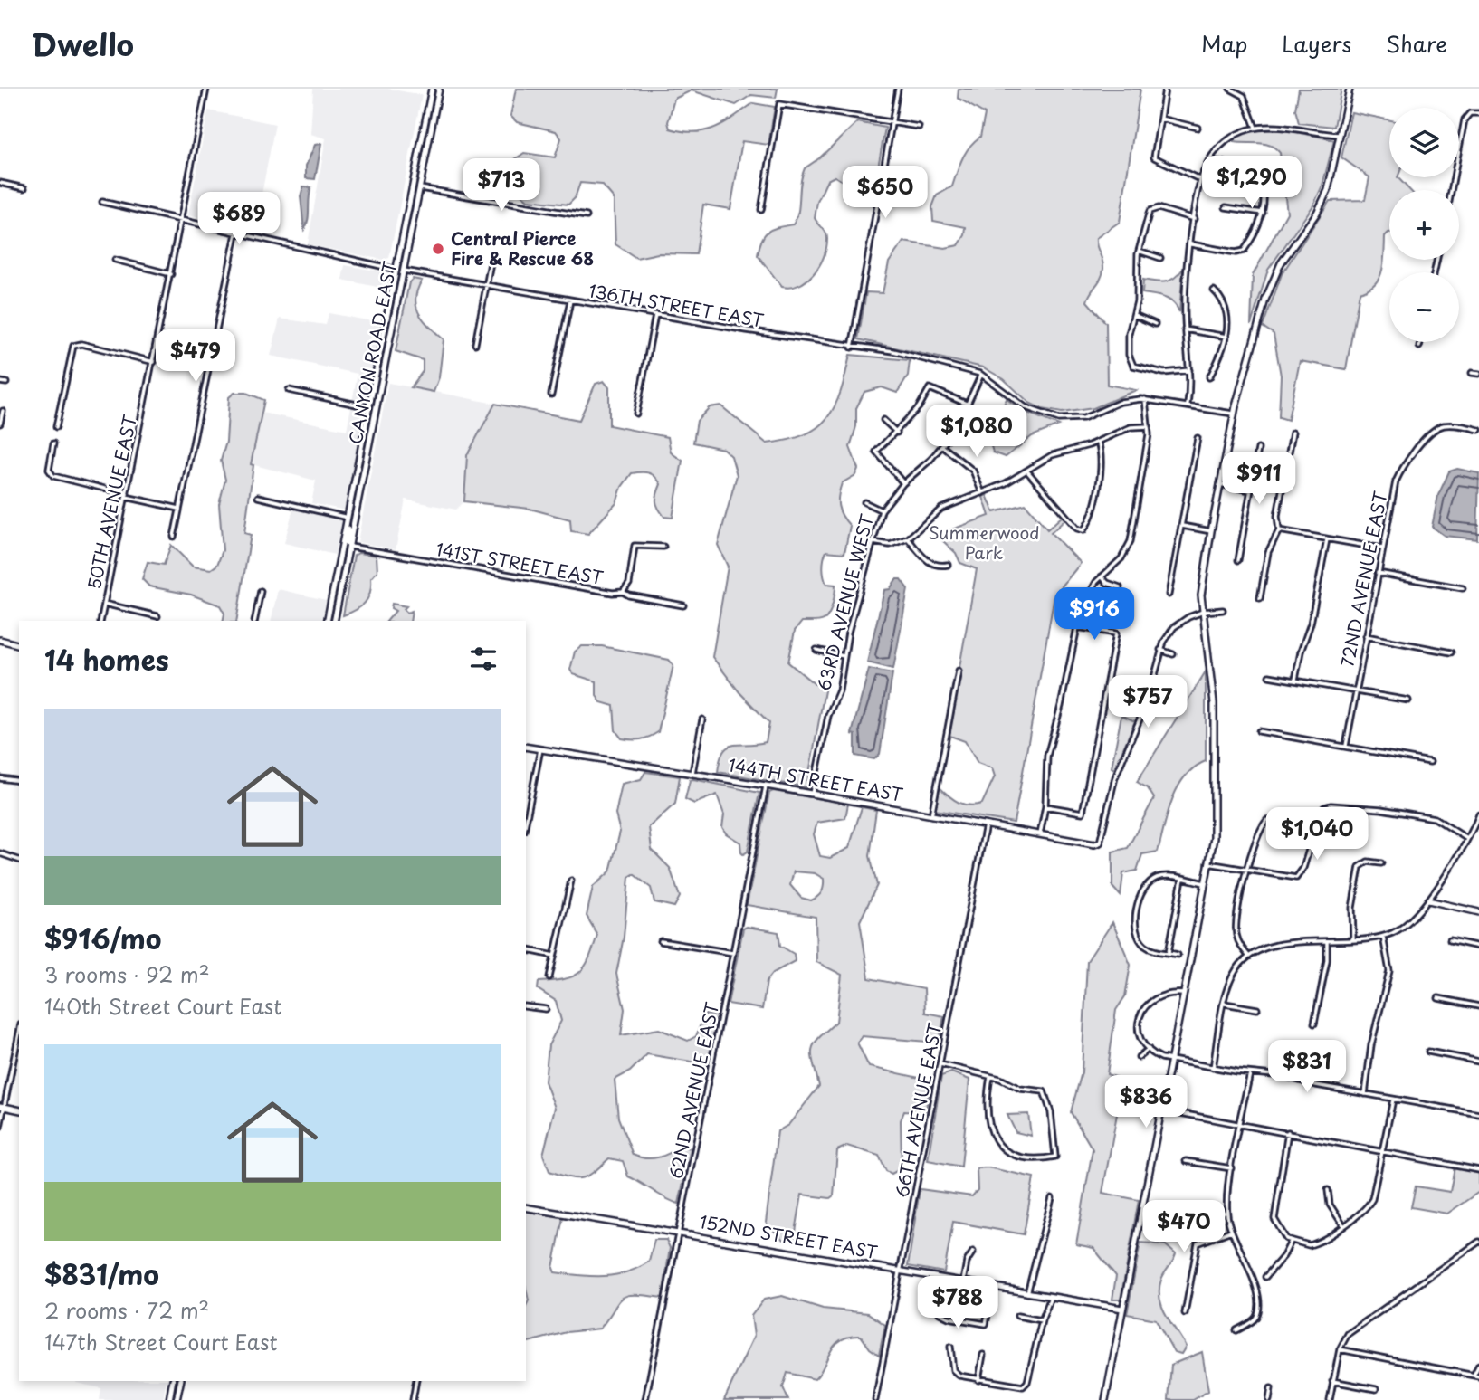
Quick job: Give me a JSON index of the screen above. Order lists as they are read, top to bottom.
{
  "streets": {
    "street": [
      "136TH STREET EAST",
      "CANYON ROAD EAST",
      "50TH AVENUE EAST",
      "141ST STREET EAST",
      "72ND AVENUE EAST",
      "63RD AVENUE WEST",
      "144TH STREET EAST",
      "62ND AVENUE EAST",
      "66TH AVENUE EAST",
      "152ND STREET EAST"
    ]
  },
  "crossings": [
    ["136TH STREET EAST", "CANYON ROAD EAST"],
    ["136TH STREET EAST", "50TH AVENUE EAST"],
    ["136TH STREET EAST", "63RD AVENUE WEST"],
    ["CANYON ROAD EAST", "141ST STREET EAST"],
    ["63RD AVENUE WEST", "144TH STREET EAST"],
    ["144TH STREET EAST", "62ND AVENUE EAST"],
    ["144TH STREET EAST", "66TH AVENUE EAST"],
    ["62ND AVENUE EAST", "152ND STREET EAST"],
    ["66TH AVENUE EAST", "152ND STREET EAST"]
  ],
  "parks": ["Summerwood Park"],
  "places": ["Central Pierce Fire & Rescue 68"],
  "page": {
    "header": "Dwello",
    "nav": ["Map", "Layers", "Share"],
    "map_buttons": ["+", "−"],
    "price": [
      "$1,290",
      "$713",
      "$650",
      "$689",
      "$479",
      "$1,080",
      "$911",
      "$916",
      "$757",
      "$1,040",
      "$831",
      "$836",
      "$470",
      "$788"
    ],
    "heading": "14 homes",
    "list": [
      {
        "name": "$916/mo",
        "note": "3 rooms · 92 m² · 140th Street Court East"
      },
      {
        "name": "$831/mo",
        "note": "2 rooms · 72 m² · 147th Street Court East"
      }
    ]
  }
}
